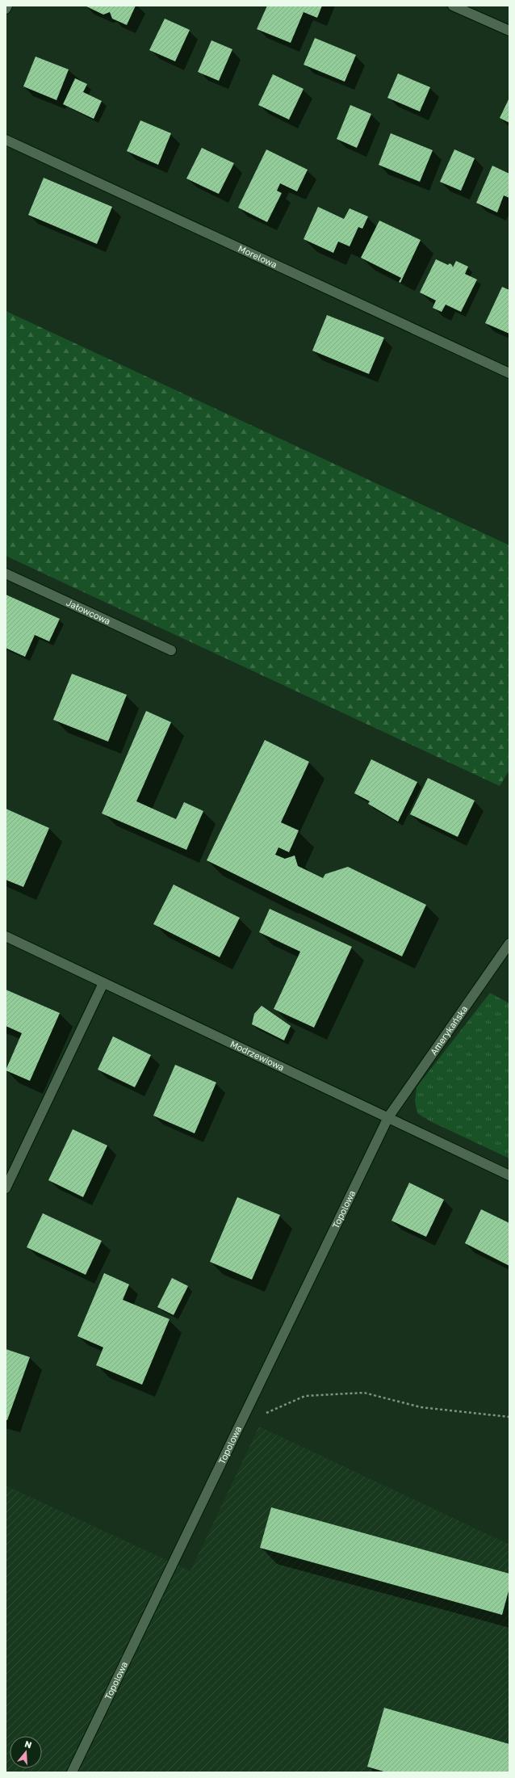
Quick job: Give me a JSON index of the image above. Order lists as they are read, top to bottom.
{
  "streets": {
    "street": [
      "Morelowa",
      "Jałowcowa",
      "Amerykańska",
      "Modrzewiowa",
      "Topolowa"
    ]
  },
  "crossings": [
    ["Amerykańska", "Modrzewiowa"],
    ["Amerykańska", "Topolowa"],
    ["Modrzewiowa", "Topolowa"]
  ],
  "north": "top"
}
